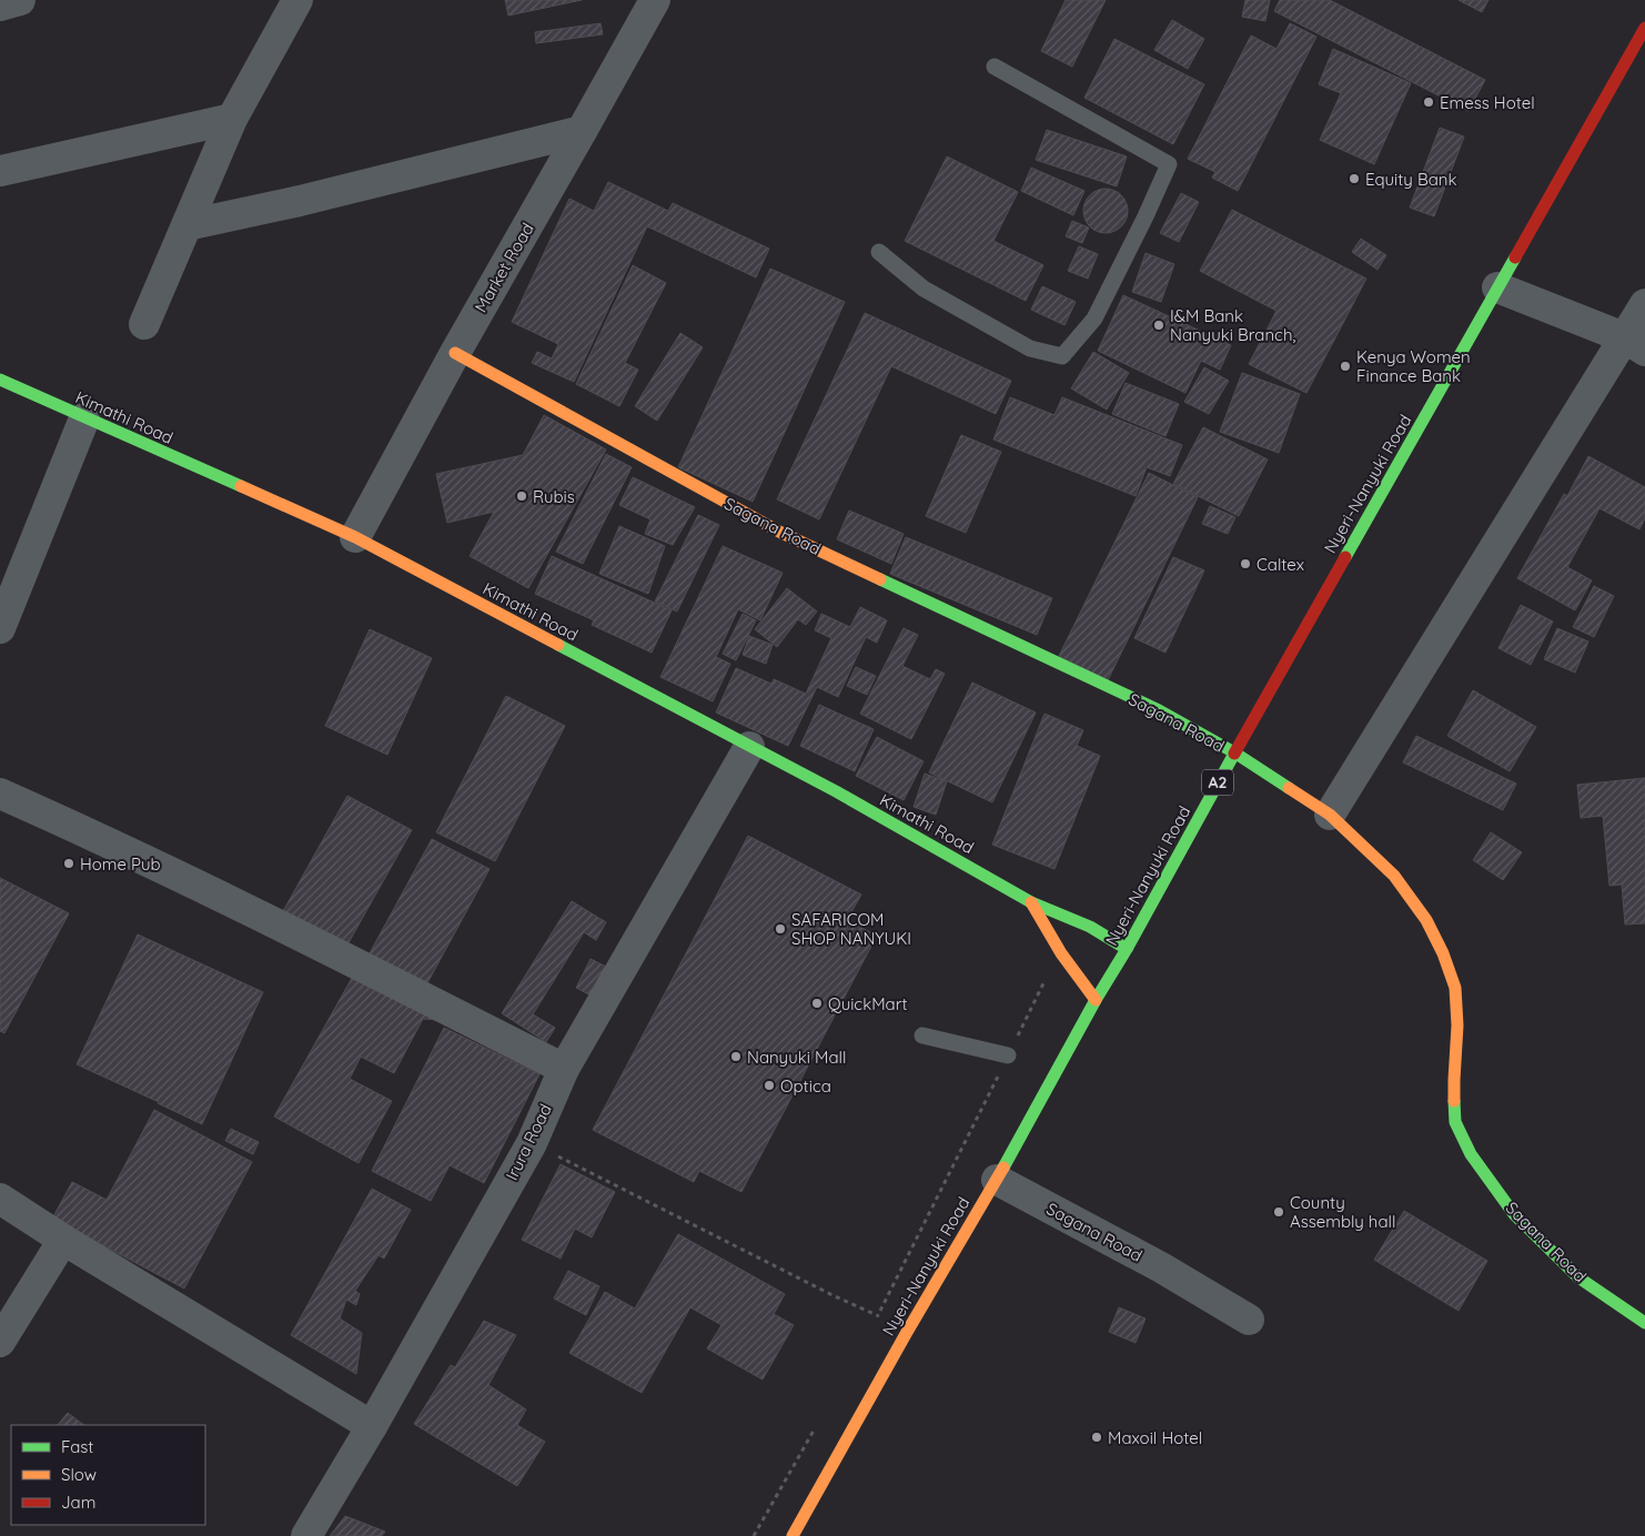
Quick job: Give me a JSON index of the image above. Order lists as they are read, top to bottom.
{
  "streets": {
    "main road": [
      "Kimathi Road",
      "Nyeri-Nanyuki Road",
      "Sagana Road",
      "A2"
    ],
    "street": ["Market Road", "Irura Road"]
  },
  "crossings": [
    ["Market Road", "Kimathi Road"],
    ["Market Road", "Sagana Road"],
    ["Kimathi Road", "Nyeri-Nanyuki Road"],
    ["Kimathi Road", "Irura Road"],
    ["Nyeri-Nanyuki Road", "Sagana Road"]
  ],
  "places": [
    "Emess Hotel",
    "Equity Bank",
    "I&M Bank Nanyuki Branch,",
    "Kenya Women Finance Bank",
    "Rubis",
    "Caltex",
    "Home Pub",
    "SAFARICOM SHOP NANYUKI",
    "QuickMart",
    "Nanyuki Mall",
    "Optica",
    "County Assembly hall",
    "Maxoil Hotel"
  ],
  "legend": ["Fast", "Slow", "Jam"]
}
